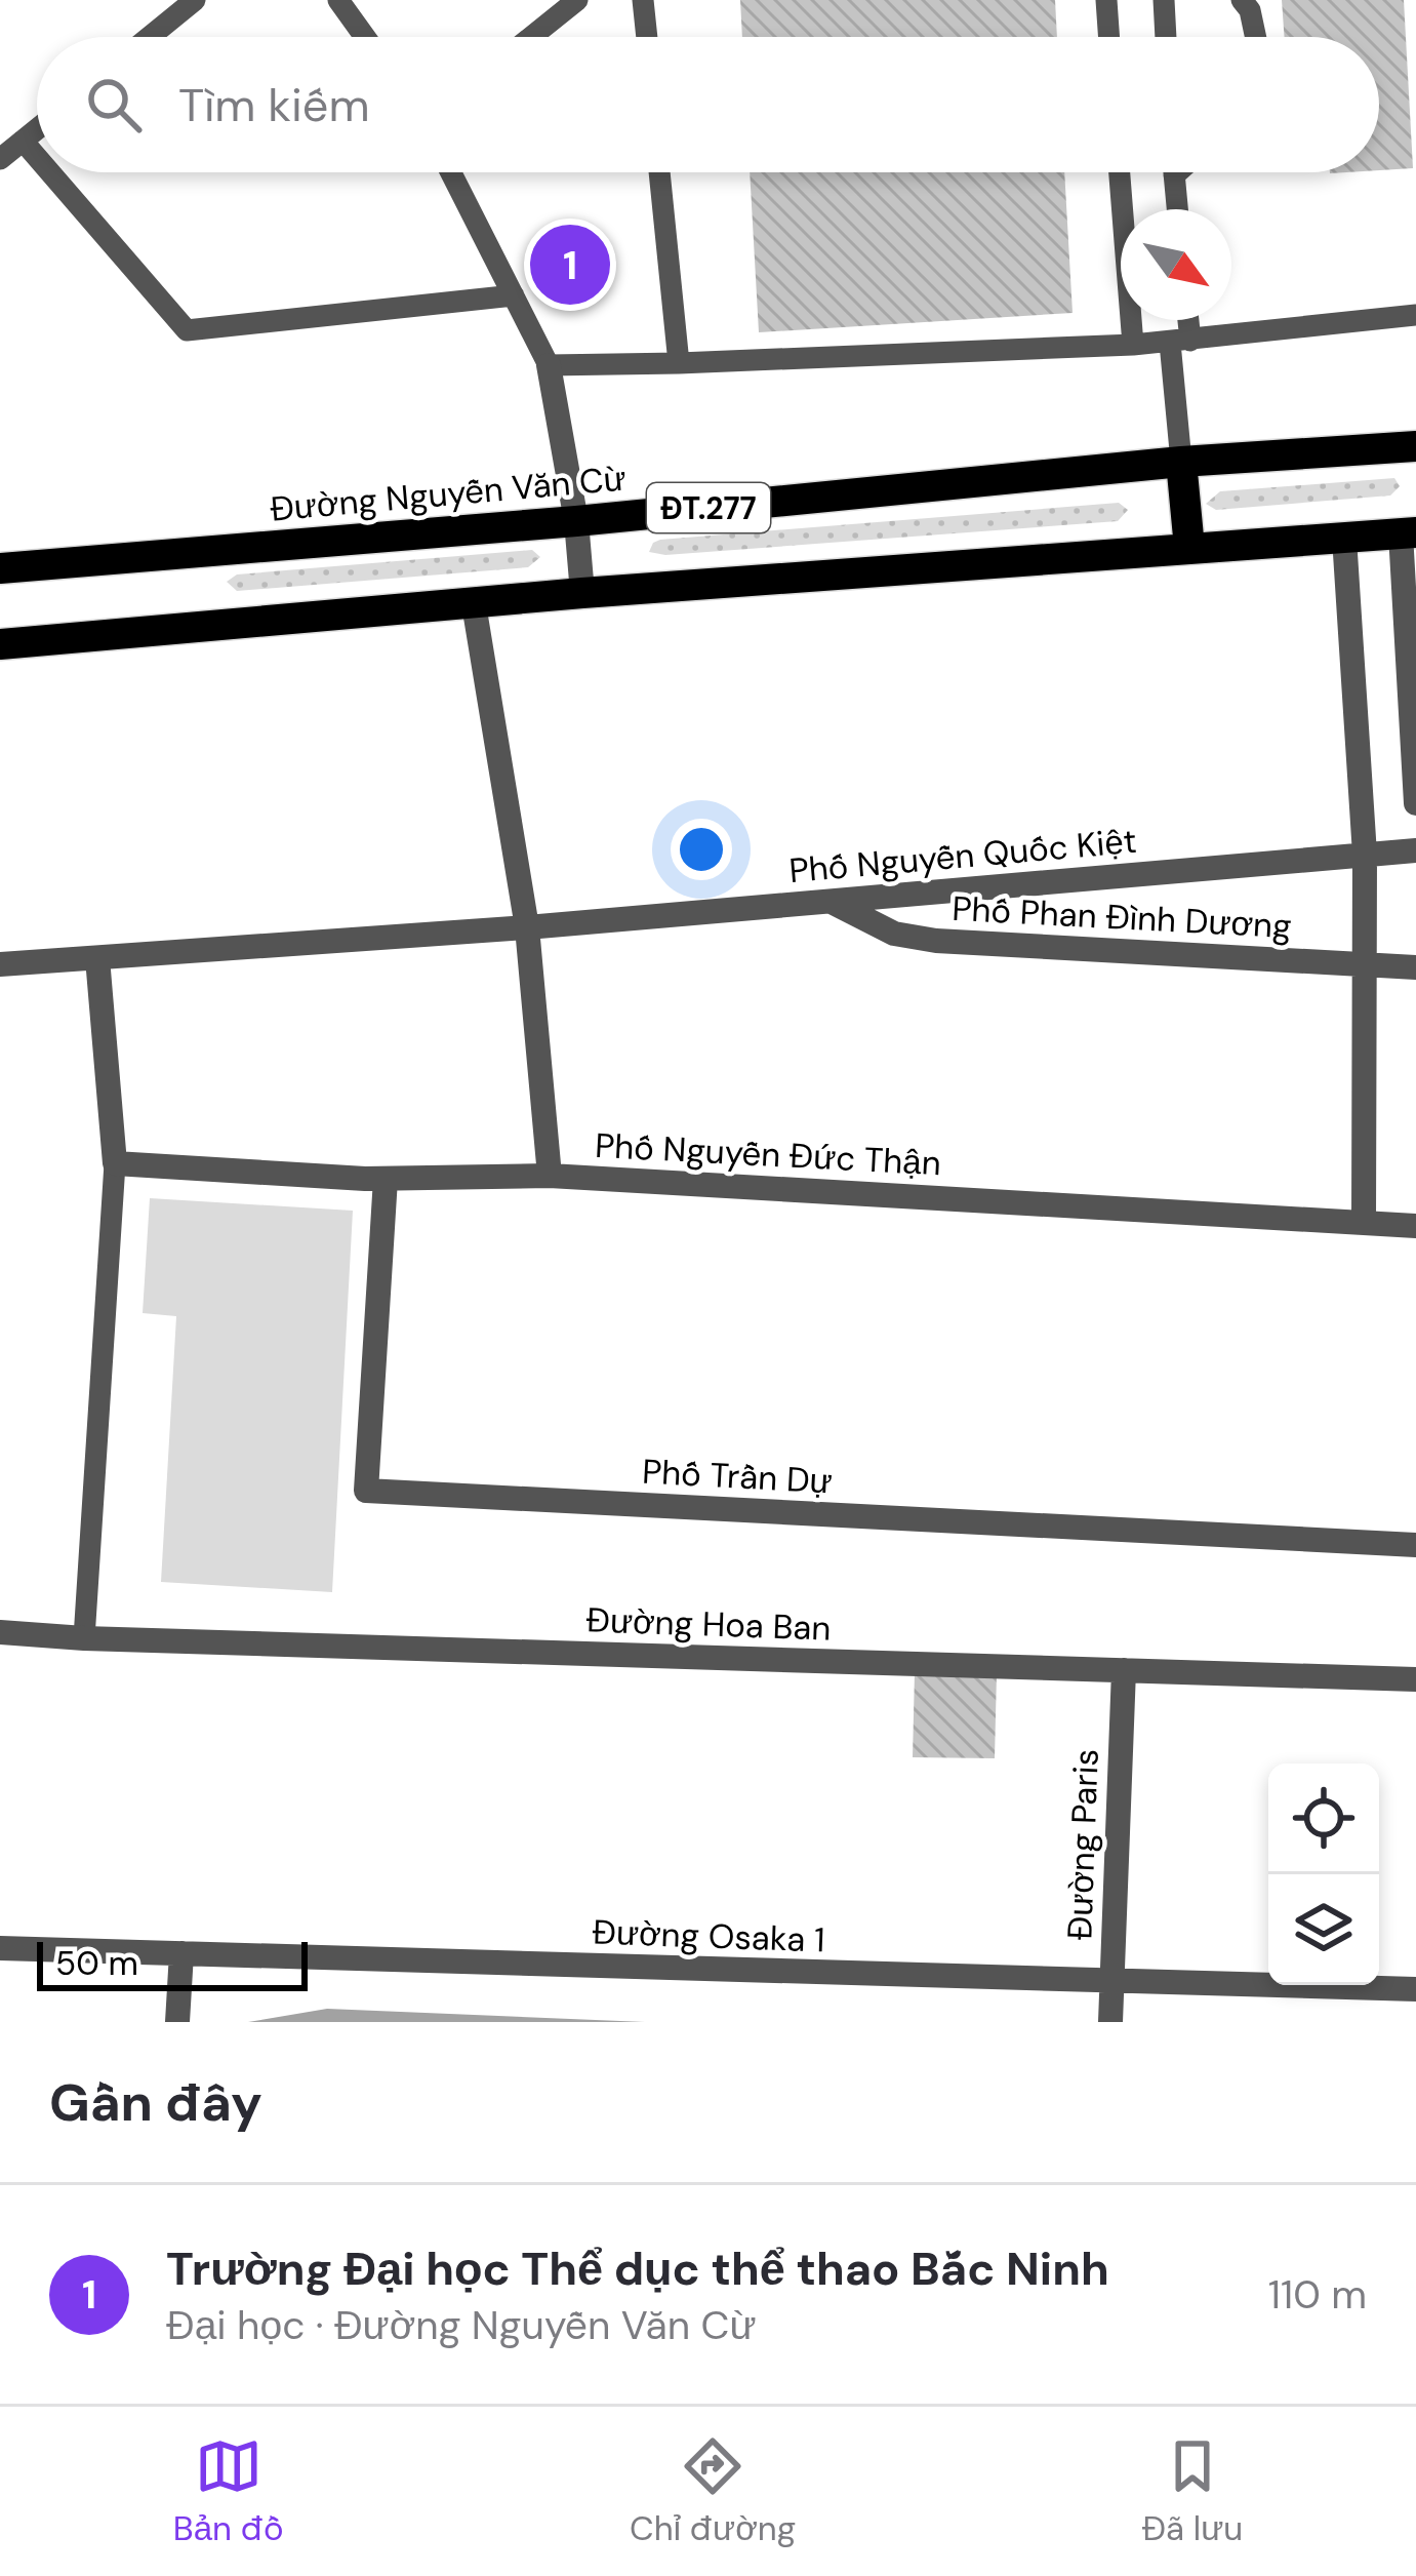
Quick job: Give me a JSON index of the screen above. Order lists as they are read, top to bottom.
{
  "streets": {
    "main road": ["Đường Nguyễn Văn Cừ", "ĐT.277"],
    "street": [
      "Phố Nguyễn Quốc Kiệt",
      "Phố Phan Đình Dương",
      "Phố Nguyễn Đức Thận",
      "Phố Trần Dự",
      "Đường Hoa Ban",
      "Đường Paris",
      "Đường Osaka 1"
    ]
  },
  "crossings": [
    ["Phố Nguyễn Quốc Kiệt", "Phố Phan Đình Dương"],
    ["Phố Nguyễn Đức Thận", "Phố Trần Dự"],
    ["Đường Hoa Ban", "Đường Paris"],
    ["Đường Paris", "Đường Osaka 1"]
  ],
  "scale_bar": "50 m",
  "north": "bottom right",
  "page": {
    "search": "Tìm kiếm",
    "pins": "1",
    "scale": "50 m",
    "heading": "Gần đây",
    "list": [
      {
        "mark": "1",
        "name": "Trường Đại học Thể dục thể thao Bắc Ninh",
        "note": "Đại học · Đường Nguyễn Văn Cừ",
        "value": "110 m"
      }
    ],
    "nav": ["Bản đồ", "Chỉ đường", "Đã lưu"]
  }
}
